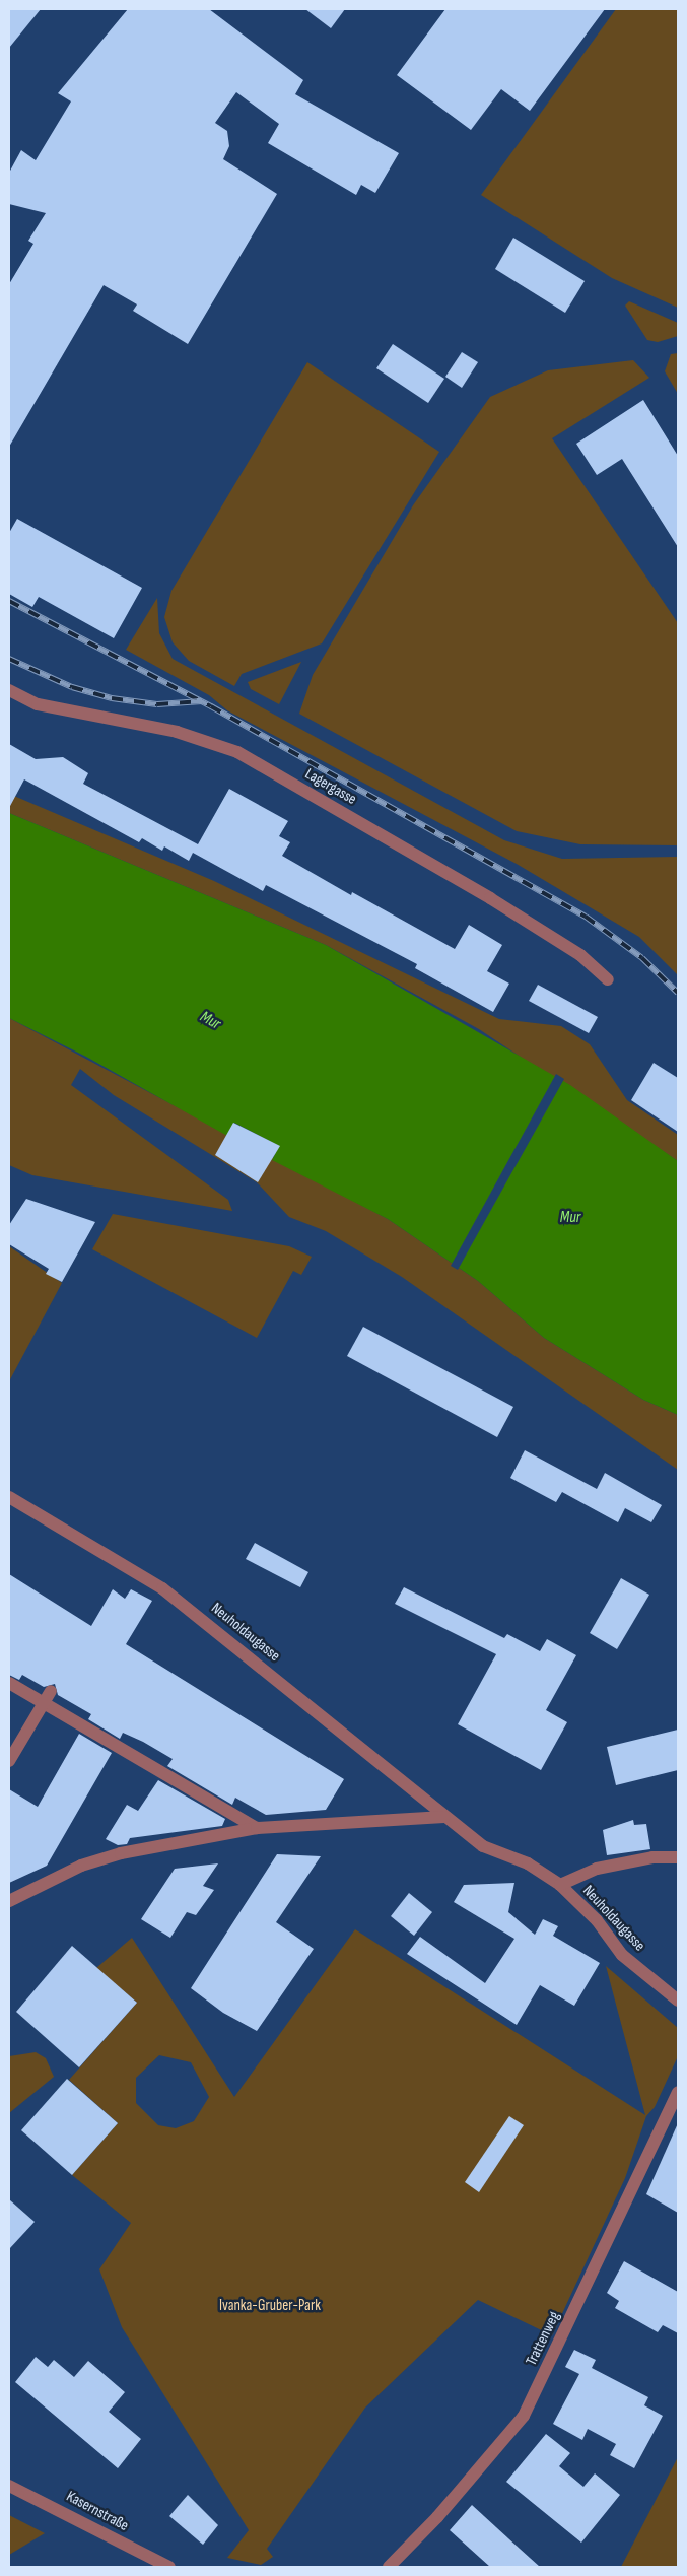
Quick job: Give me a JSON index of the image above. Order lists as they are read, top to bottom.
{
  "streets": {
    "street": [
      "Lagergasse",
      "Neuholdaugasse",
      "Trattenweg",
      "Kasernstraße"
    ]
  },
  "water": ["Mur"],
  "parks": ["Ivanka-Gruber-Park"]
}
